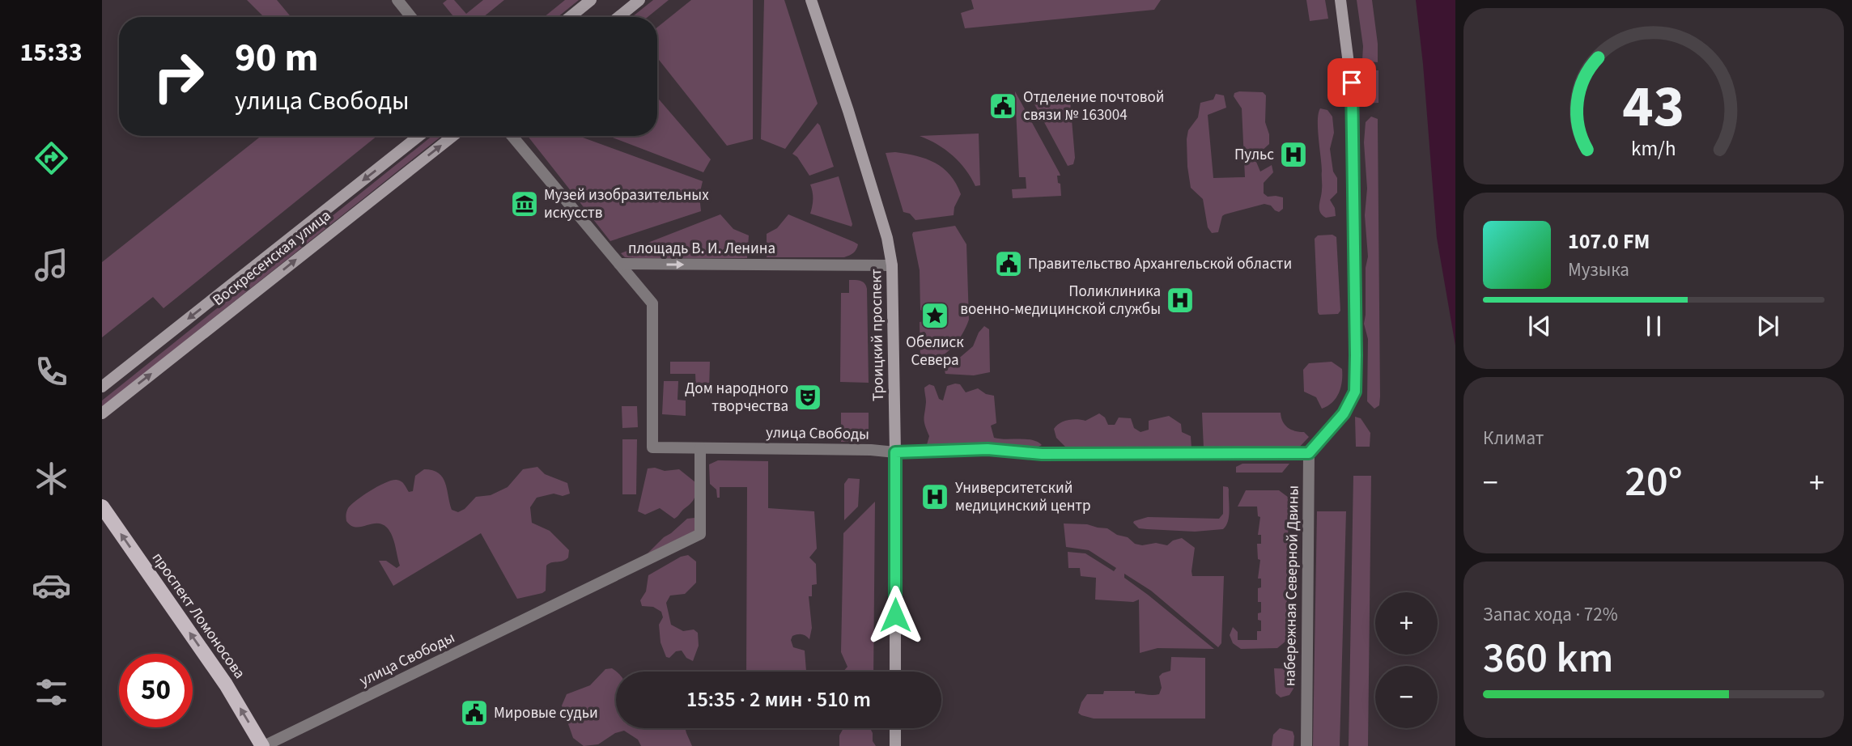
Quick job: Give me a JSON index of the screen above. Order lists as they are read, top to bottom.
{
  "streets": {
    "main road": ["Воскресенская улица", "Троицкий проспект", "проспект Ломоносова"],
    "street": ["площадь В. И. Ленина", "улица Свободы", "набережная Северной Двины"]
  },
  "crossings": [
    ["площадь В. И. Ленина", "Троицкий проспект"],
    ["площадь В. И. Ленина", "улица Свободы"],
    ["Троицкий проспект", "улица Свободы"],
    ["улица Свободы", "набережная Северной Двины"],
    ["улица Свободы", "проспект Ломоносова"]
  ],
  "one_way": ["площадь В. И. Ленина", "проспект Ломоносова"],
  "places": {
    "public building": ["Отделение почтовой связи № 163004", "Правительство Архангельской области", "Мировые судьи"],
    "hospital": ["Пульс", "Поликлиника военно-медицинской службы", "Университетский медицинский центр"],
    "museum": ["Музей изобразительных искусств"],
    "place": ["Обелиск Севера"],
    "theatre": ["Дом народного творчества"]
  },
  "page": {
    "tabs": "15:33",
    "turn": ["90 m", "улица Свободы"],
    "song": ["107.0 FM", "Музыка"],
    "tile": [
      "Климат",
      ["Запас хода · 72%", "360 km"]
    ],
    "heat": ["−", "20°", "+"],
    "map_buttons": ["+", "−"],
    "limit": "50",
    "trip": "15:35 · 2 мин · 510 m",
    "gauge": ["43", "km/h"]
  }
}
